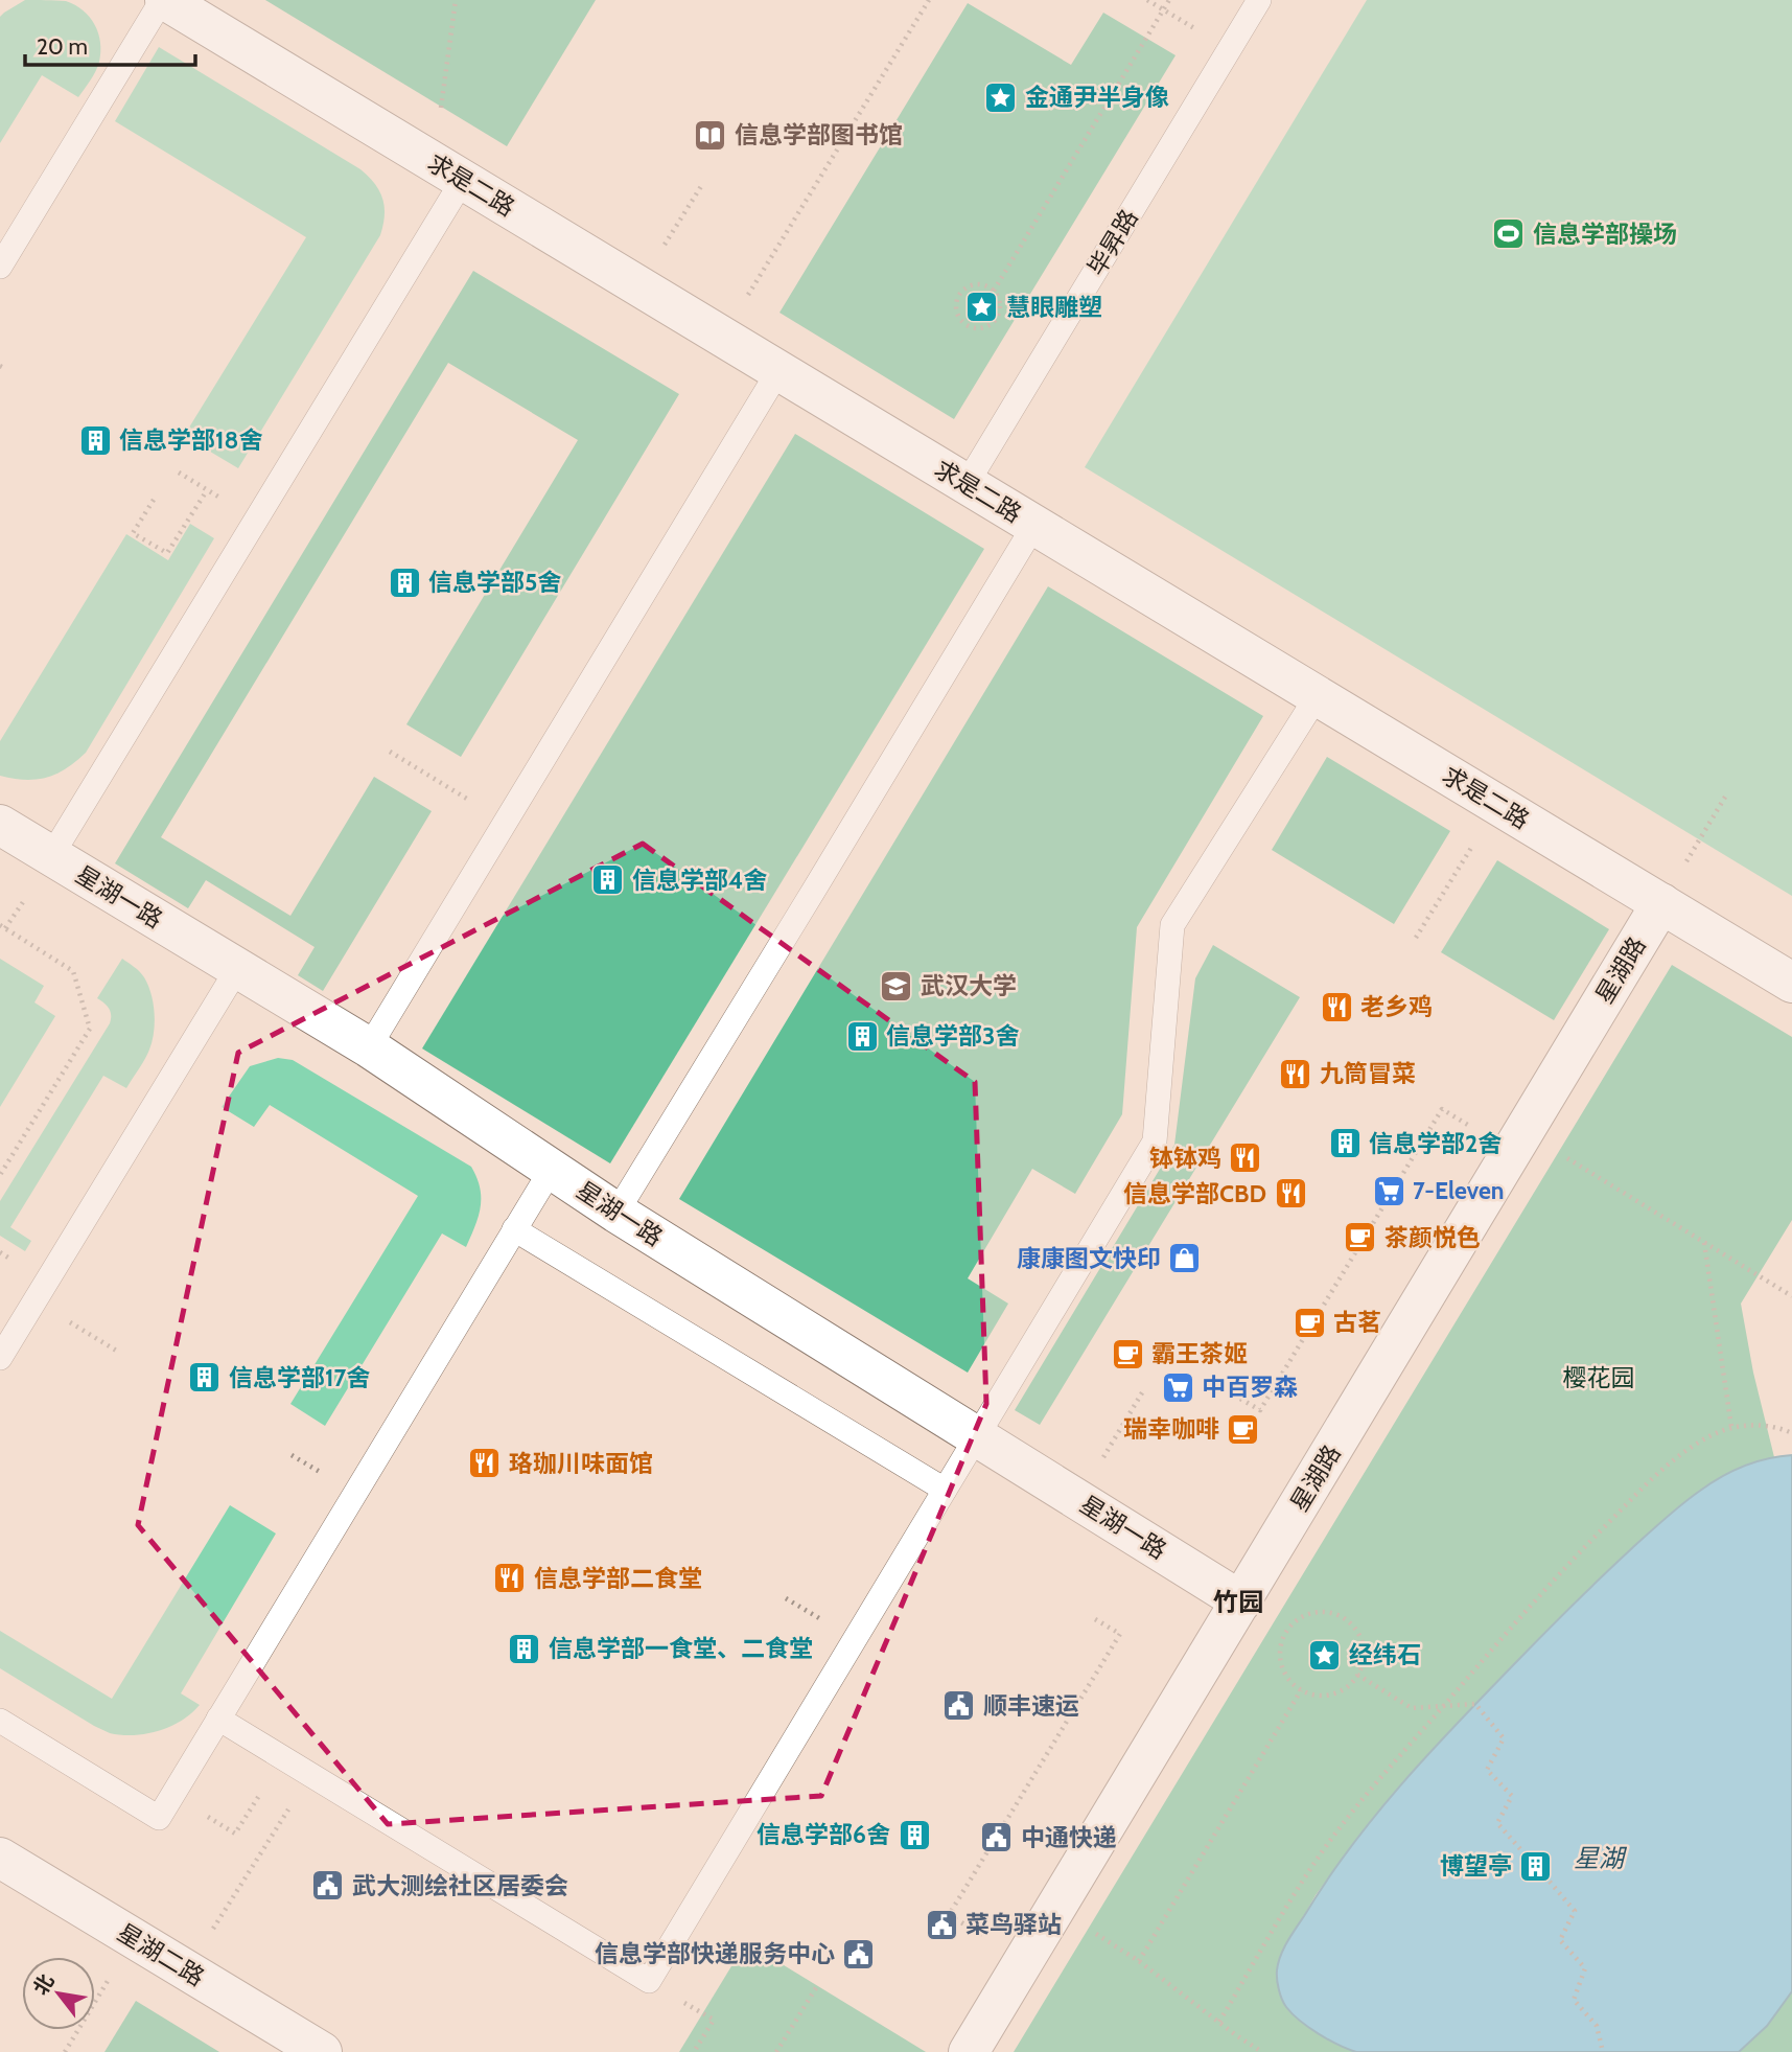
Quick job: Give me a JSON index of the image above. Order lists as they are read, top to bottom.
{
  "streets": {
    "street": [
      "求是二路",
      "星湖一路",
      "星湖路",
      "星湖二路"
    ],
    "lane": ["毕昇路"]
  },
  "crossings": [
    ["求是二路", "毕昇路"],
    ["求是二路", "星湖路"],
    ["星湖一路", "星湖路"]
  ],
  "districts": ["竹园"],
  "water": ["星湖"],
  "parks": ["樱花园"],
  "places": {
    "place": ["金通尹半身像", "慧眼雕塑", "经纬石"],
    "library": ["信息学部图书馆"],
    "sports": ["信息学部操场"],
    "building": [
      "信息学部18舍",
      "信息学部5舍",
      "信息学部4舍",
      "信息学部3舍",
      "信息学部2舍",
      "信息学部17舍",
      "信息学部一食堂、二食堂",
      "信息学部6舍",
      "博望亭"
    ],
    "school or university": ["武汉大学"],
    "restaurant": [
      "老乡鸡",
      "九筒冒菜",
      "钵钵鸡",
      "信息学部CBD",
      "珞珈川味面馆",
      "信息学部二食堂"
    ],
    "supermarket": ["7-Eleven", "中百罗森"],
    "cafe": [
      "茶颜悦色",
      "古茗",
      "霸王茶姬",
      "瑞幸咖啡"
    ],
    "shop": ["康康图文快印"],
    "public building": [
      "顺丰速运",
      "中通快递",
      "武大测绘社区居委会",
      "菜鸟驿站",
      "信息学部快递服务中心"
    ]
  },
  "scale_bar": "20 m",
  "north": "top left"
}
